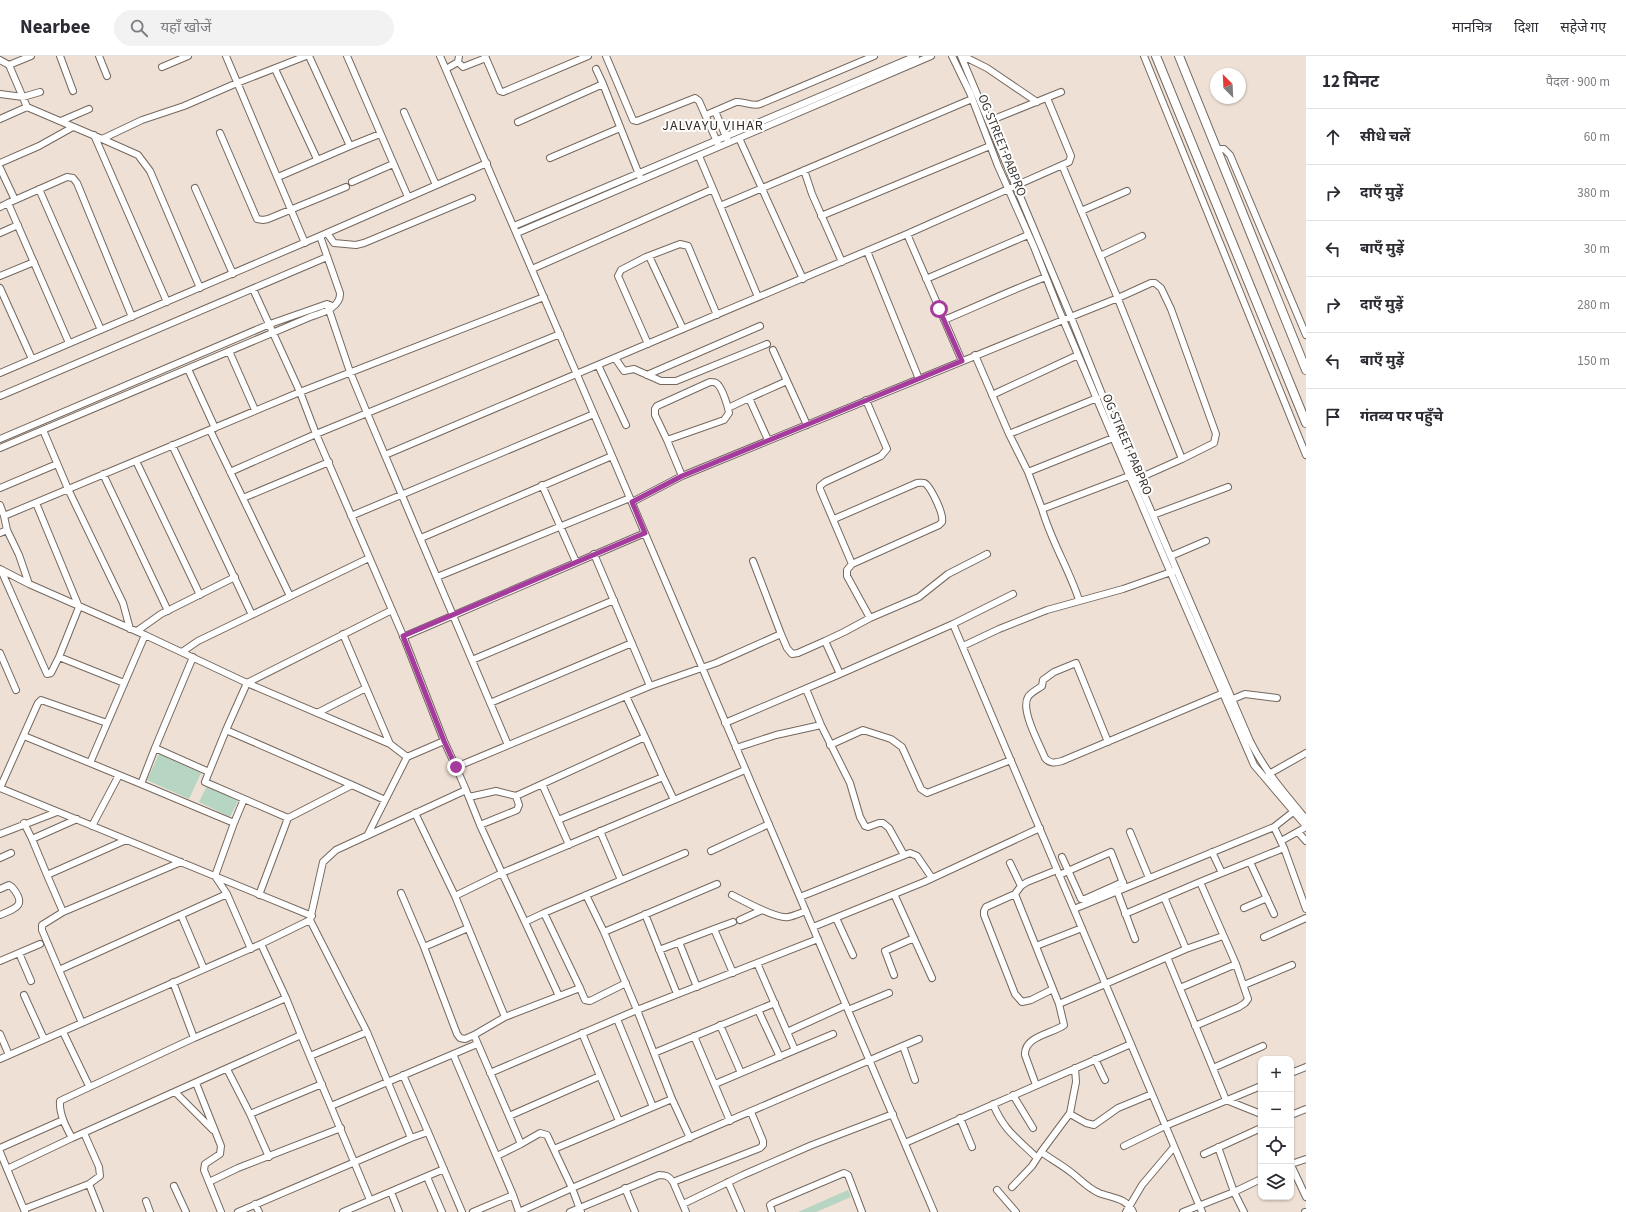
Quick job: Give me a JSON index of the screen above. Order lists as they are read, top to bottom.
{
  "streets": {
    "street": ["OG STREET PABPRO"]
  },
  "districts": ["JALVAYU VIHAR"],
  "north": "top left",
  "page": {
    "header": "Nearbee",
    "search": "यहाँ खोजें",
    "nav": ["मानचित्र", "दिशा", "सहेजे गए"],
    "heading": ["12 मिनट", "पैदल · 900 m"],
    "list": [
      ["सीधे चलें", "60 m"],
      ["दाएँ मुड़ें", "380 m"],
      ["बाएँ मुड़ें", "30 m"],
      ["दाएँ मुड़ें", "280 m"],
      ["बाएँ मुड़ें", "150 m"],
      "गंतव्य पर पहुँचे"
    ],
    "map_buttons": ["+", "−"]
  }
}
